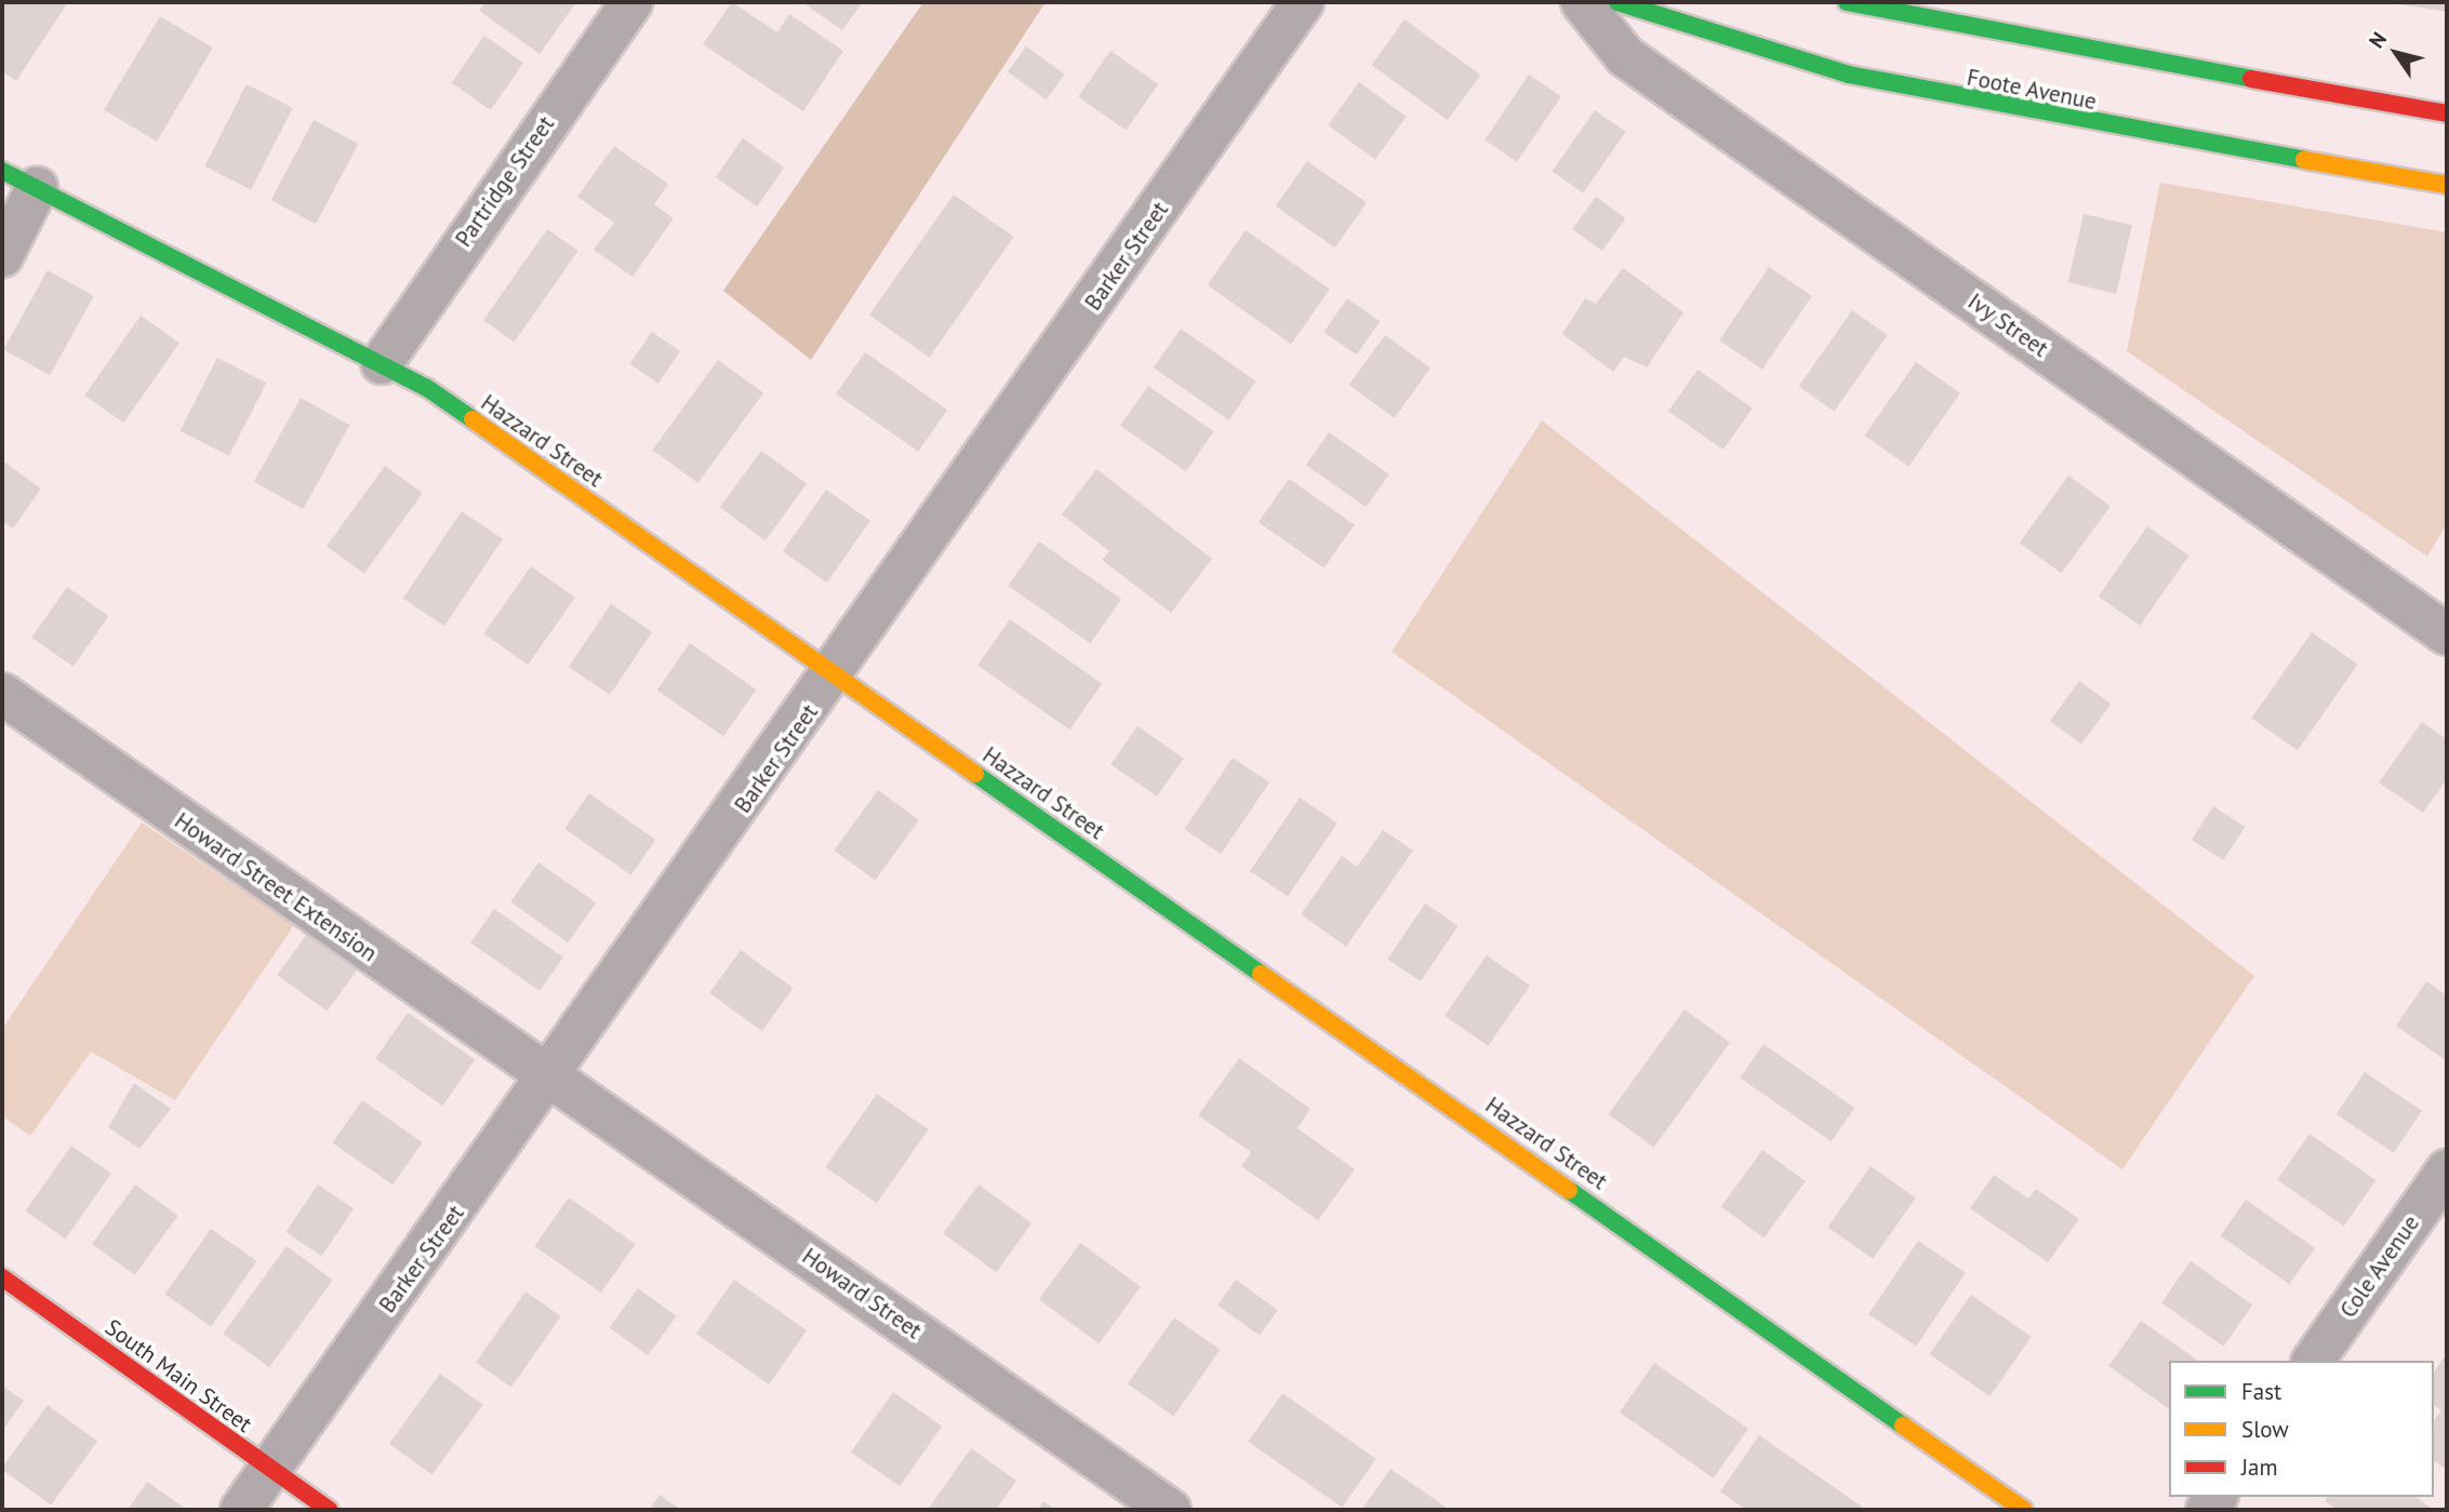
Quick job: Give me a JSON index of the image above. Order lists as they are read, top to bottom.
{
  "streets": {
    "main road": ["Foote Avenue", "Hazzard Street", "South Main Street"],
    "street": [
      "Partridge Street",
      "Barker Street",
      "Ivy Street",
      "Howard Street Extension",
      "Cole Avenue",
      "Howard Street"
    ]
  },
  "crossings": [
    ["Partridge Street", "Hazzard Street"],
    ["Barker Street", "Hazzard Street"],
    ["Barker Street", "Howard Street Extension"],
    ["Barker Street", "Howard Street"],
    ["Barker Street", "South Main Street"],
    ["Howard Street Extension", "Howard Street"]
  ],
  "legend": ["Fast", "Slow", "Jam"],
  "north": "top left"
}
